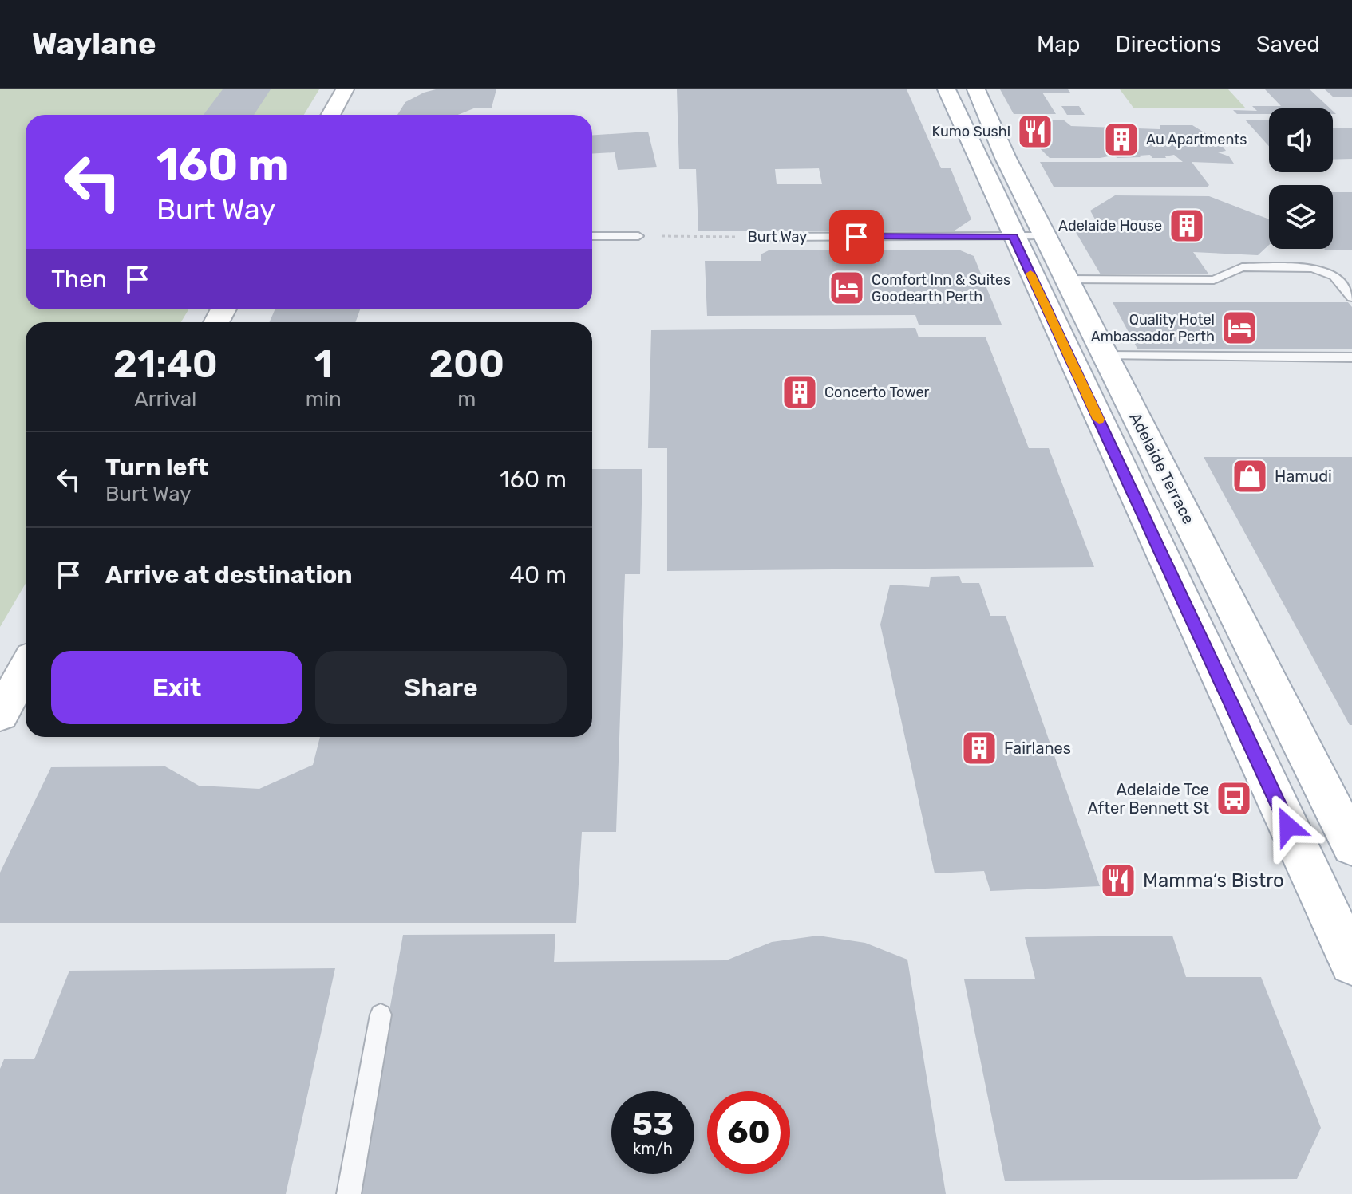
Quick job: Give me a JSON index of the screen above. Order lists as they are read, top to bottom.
{
  "streets": {
    "main road": ["Adelaide Terrace"],
    "lane": ["Burt Way"]
  },
  "crossings": [
    ["Burt Way", "Adelaide Terrace"]
  ],
  "places": {
    "restaurant": ["Kumo Sushi", "Mamma‘s Bistro"],
    "building": [
      "Au Apartments",
      "Adelaide House",
      "Concerto Tower",
      "Fairlanes"
    ],
    "hotel": ["Comfort Inn & Suites Goodearth Perth", "Quality Hotel Ambassador Perth"],
    "shop": ["Hamudi"],
    "bus stop": ["Adelaide Tce After Bennett St"]
  },
  "page": {
    "header": "Waylane",
    "nav": ["Map", "Directions", "Saved"],
    "turn": ["160 m", "Burt Way"],
    "then": "Then",
    "eta": [
      "21:40",
      "Arrival",
      "1",
      "min",
      "200",
      "m"
    ],
    "list": [
      {
        "name": "Turn left",
        "note": "Burt Way",
        "value": "160 m"
      },
      {
        "name": "Arrive at destination",
        "value": "40 m"
      }
    ],
    "buttons": ["Exit", "Share"],
    "speed": "53 km/h",
    "limit": "60"
  }
}
